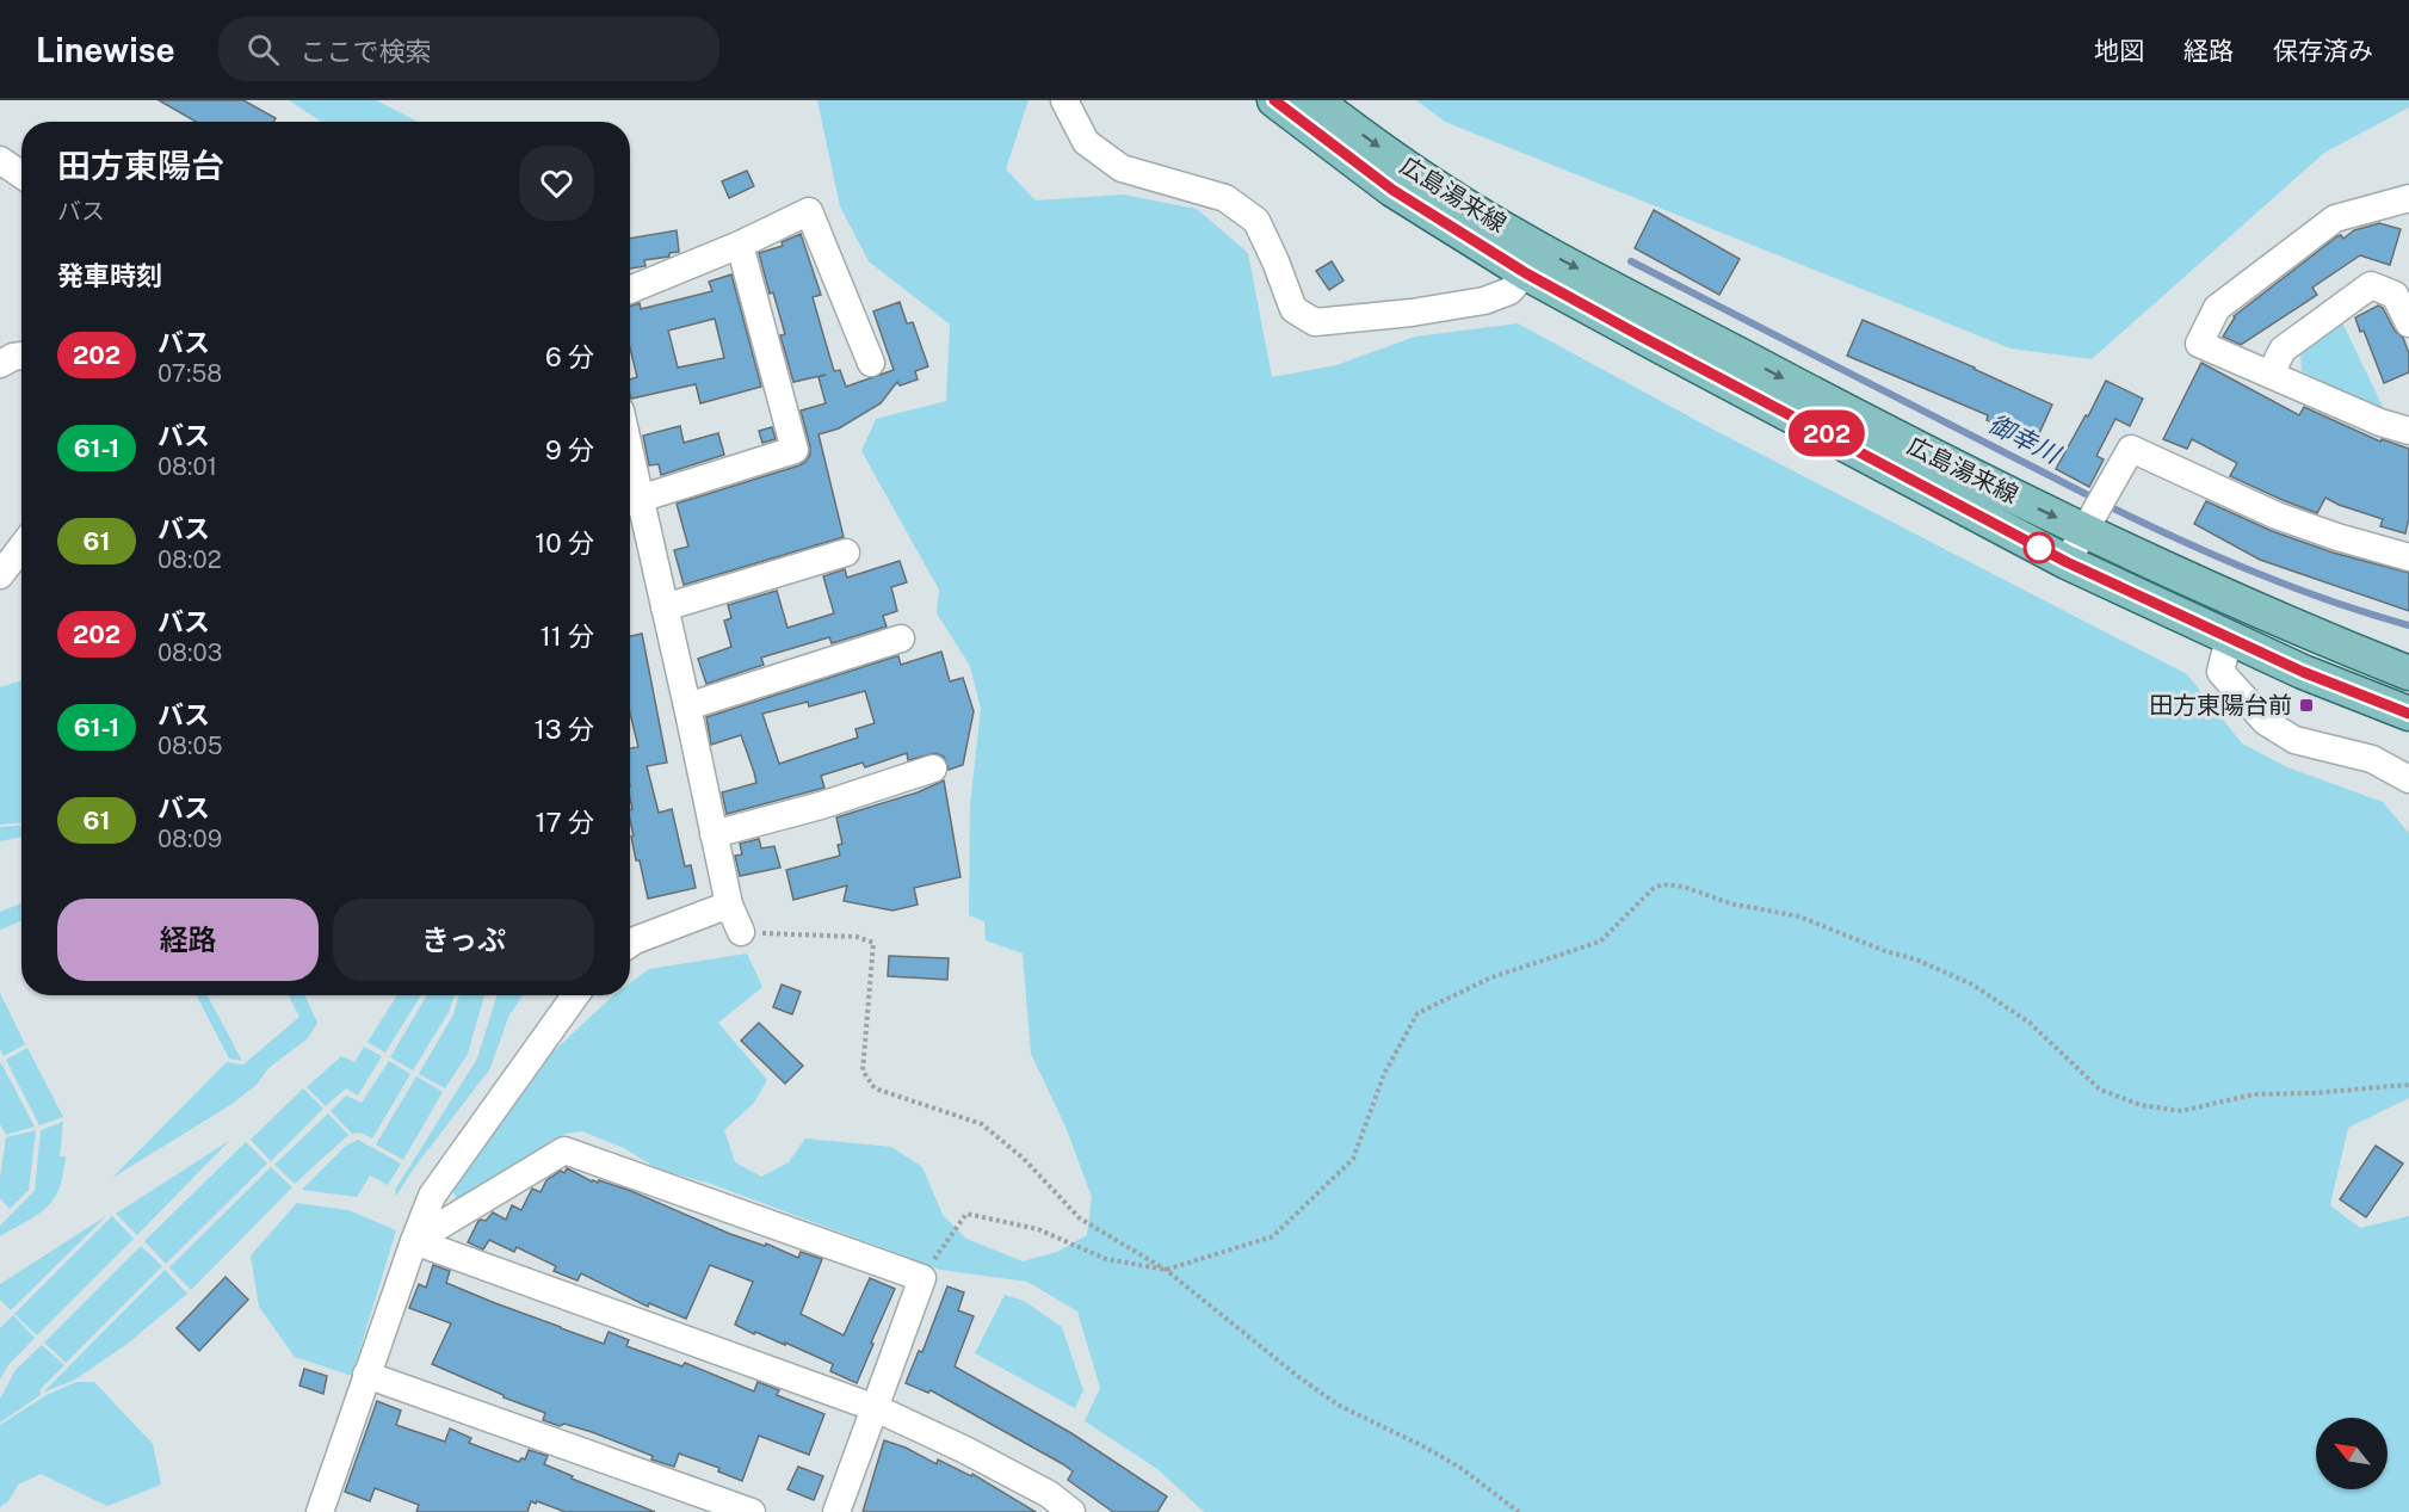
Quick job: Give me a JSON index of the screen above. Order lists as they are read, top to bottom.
{
  "streets": {
    "main road": ["広島湯来線"]
  },
  "water": ["御幸川"],
  "places": {
    "transit": ["田方東陽台前"]
  },
  "lines": ["bus line 202"],
  "north": "top left",
  "page": {
    "header": "Linewise",
    "search": "ここで検索",
    "nav": ["地図", "経路", "保存済み"],
    "on_map": "202",
    "heading": [
      ["田方東陽台", "バス"],
      "発車時刻"
    ],
    "list": [
      {
        "mark": "202",
        "name": "バス",
        "note": "07:58",
        "value": "6 分"
      },
      {
        "mark": "61-1",
        "name": "バス",
        "note": "08:01",
        "value": "9 分"
      },
      {
        "mark": "61",
        "name": "バス",
        "note": "08:02",
        "value": "10 分"
      },
      {
        "mark": "202",
        "name": "バス",
        "note": "08:03",
        "value": "11 分"
      },
      {
        "mark": "61-1",
        "name": "バス",
        "note": "08:05",
        "value": "13 分"
      },
      {
        "mark": "61",
        "name": "バス",
        "note": "08:09",
        "value": "17 分"
      }
    ],
    "buttons": ["経路", "きっぷ"]
  }
}
